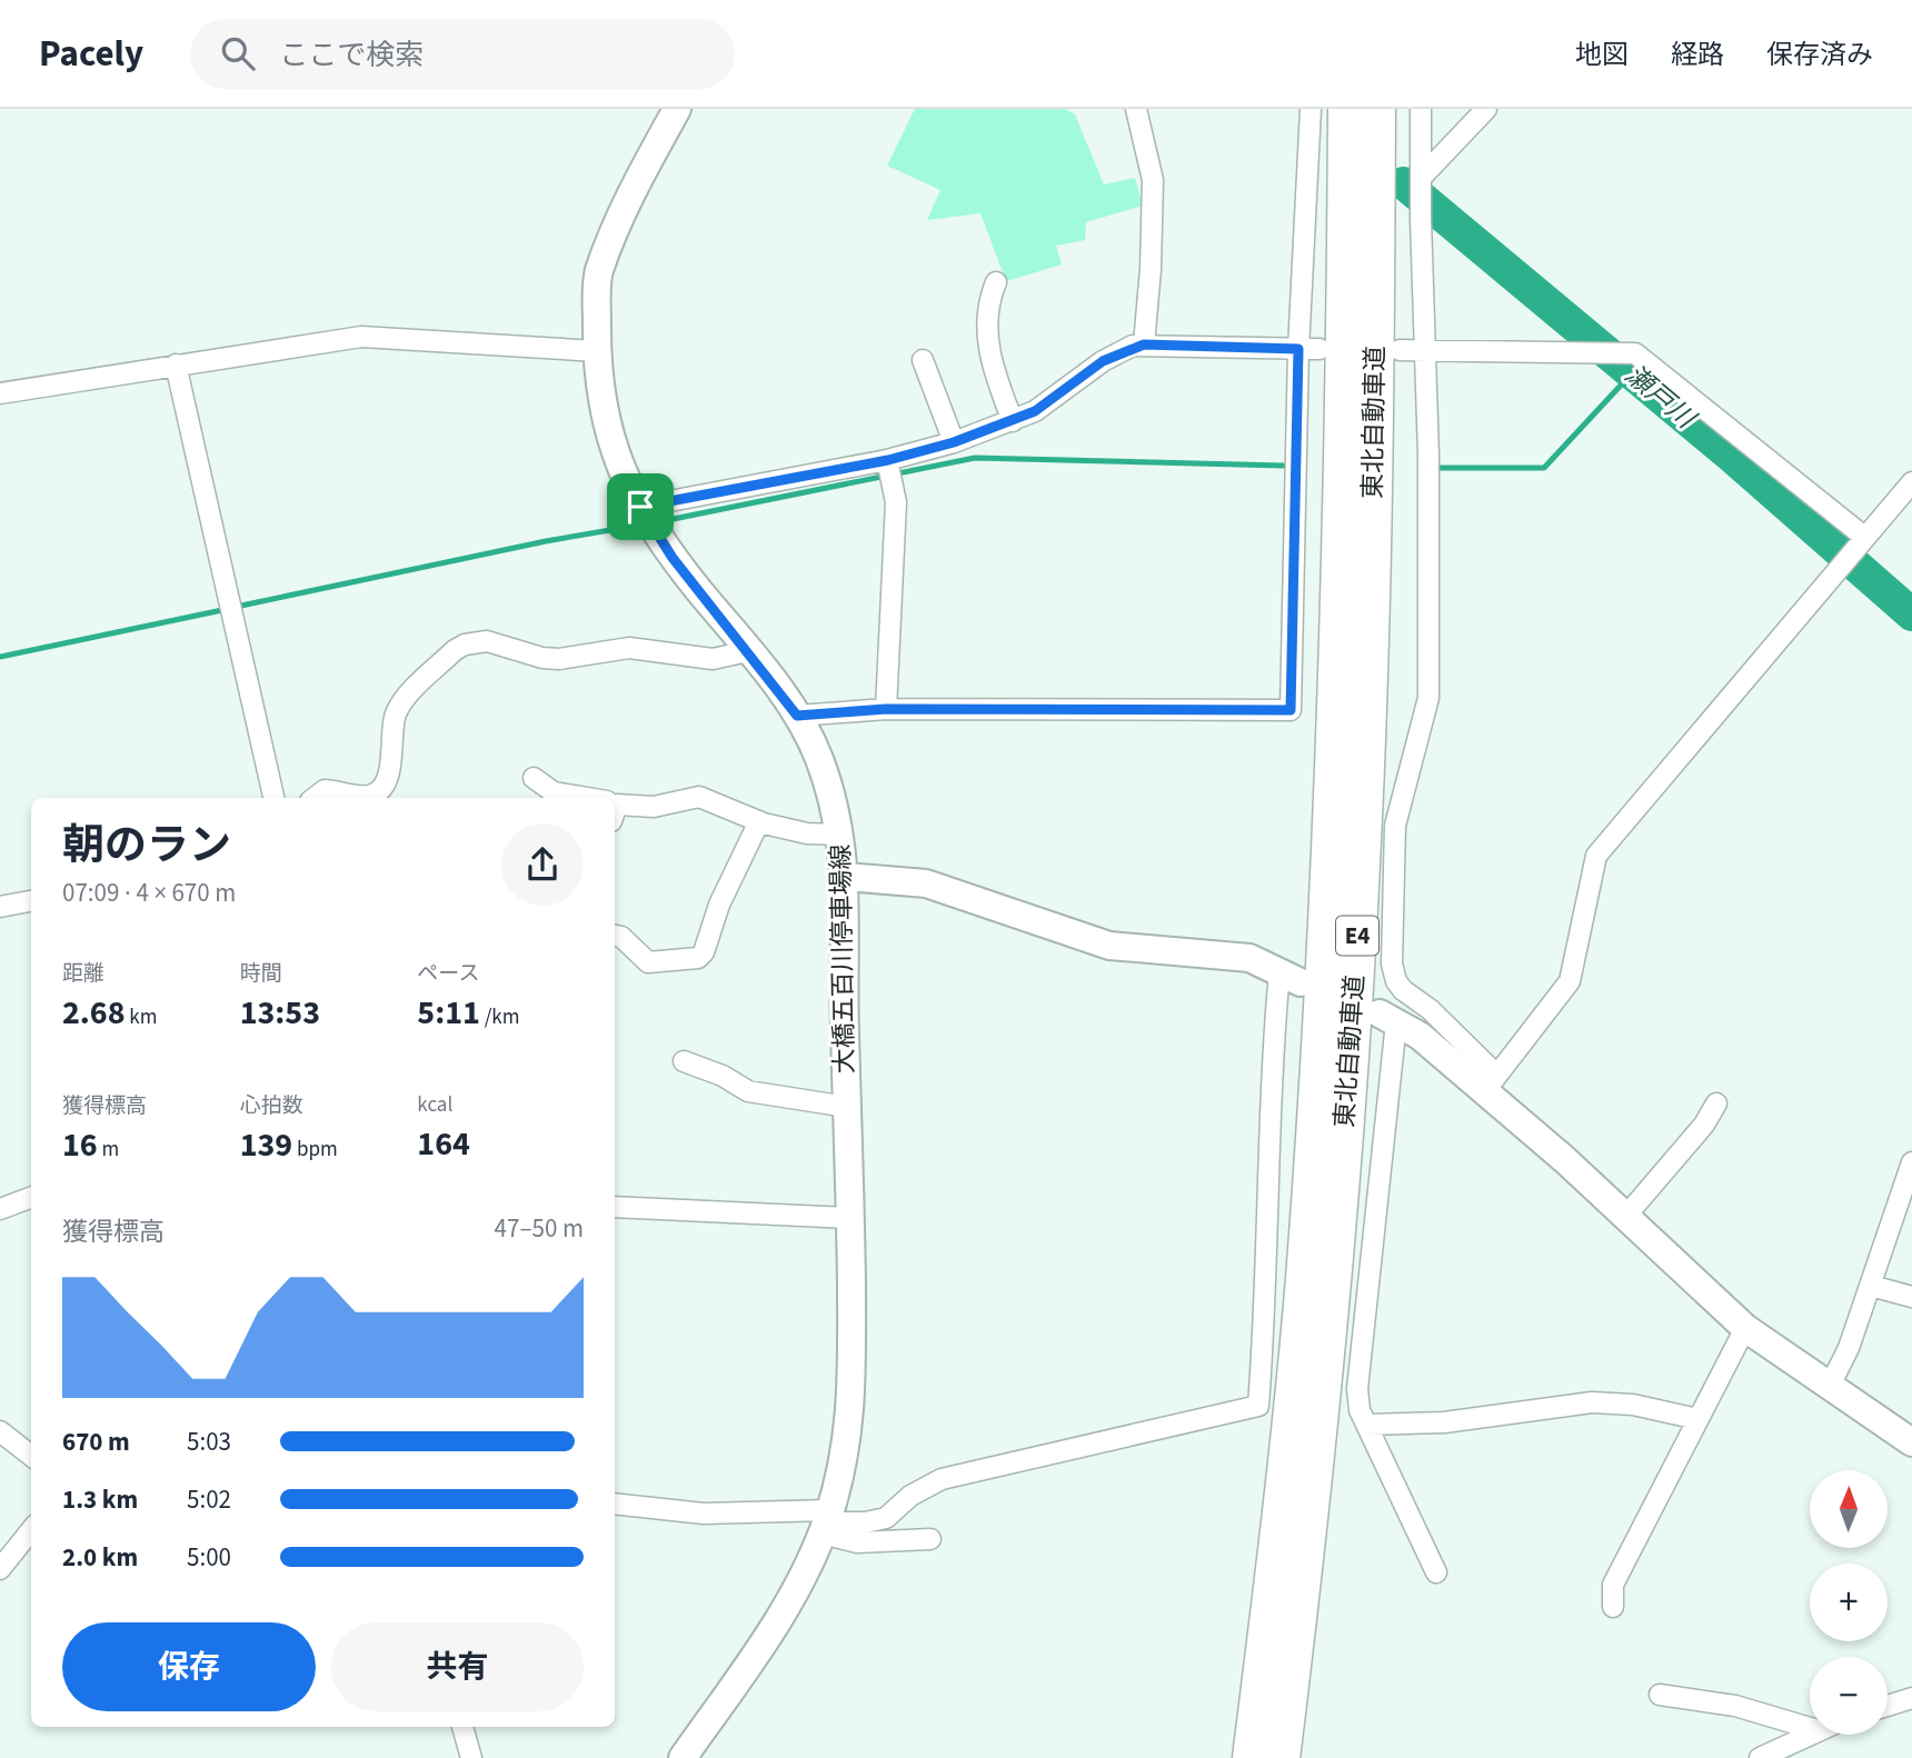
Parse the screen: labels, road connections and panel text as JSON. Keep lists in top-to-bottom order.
{
  "streets": {
    "highway": ["東北自動車道", "E4"],
    "main road": ["大橋五百川停車場線"]
  },
  "water": ["瀬戸川"],
  "north": "top",
  "page": {
    "header": "Pacely",
    "search": "ここで検索",
    "nav": ["地図", "経路", "保存済み"],
    "heading": ["朝のラン", "07:09 · 4 × 670 m"],
    "stats": [
      ["距離", "2.68 km"],
      ["時間", "13:53"],
      ["ペース", "5:11 /km"],
      ["獲得標高", "16 m"],
      ["心拍数", "139 bpm"],
      ["kcal", "164"]
    ],
    "chart": ["獲得標高", "47–50 m"],
    "list": [
      {
        "name": "670 m",
        "note": "5:03"
      },
      {
        "name": "1.3 km",
        "note": "5:02"
      },
      {
        "name": "2.0 km",
        "note": "5:00"
      }
    ],
    "map_buttons": ["+", "−"],
    "buttons": ["保存", "共有"]
  }
}
